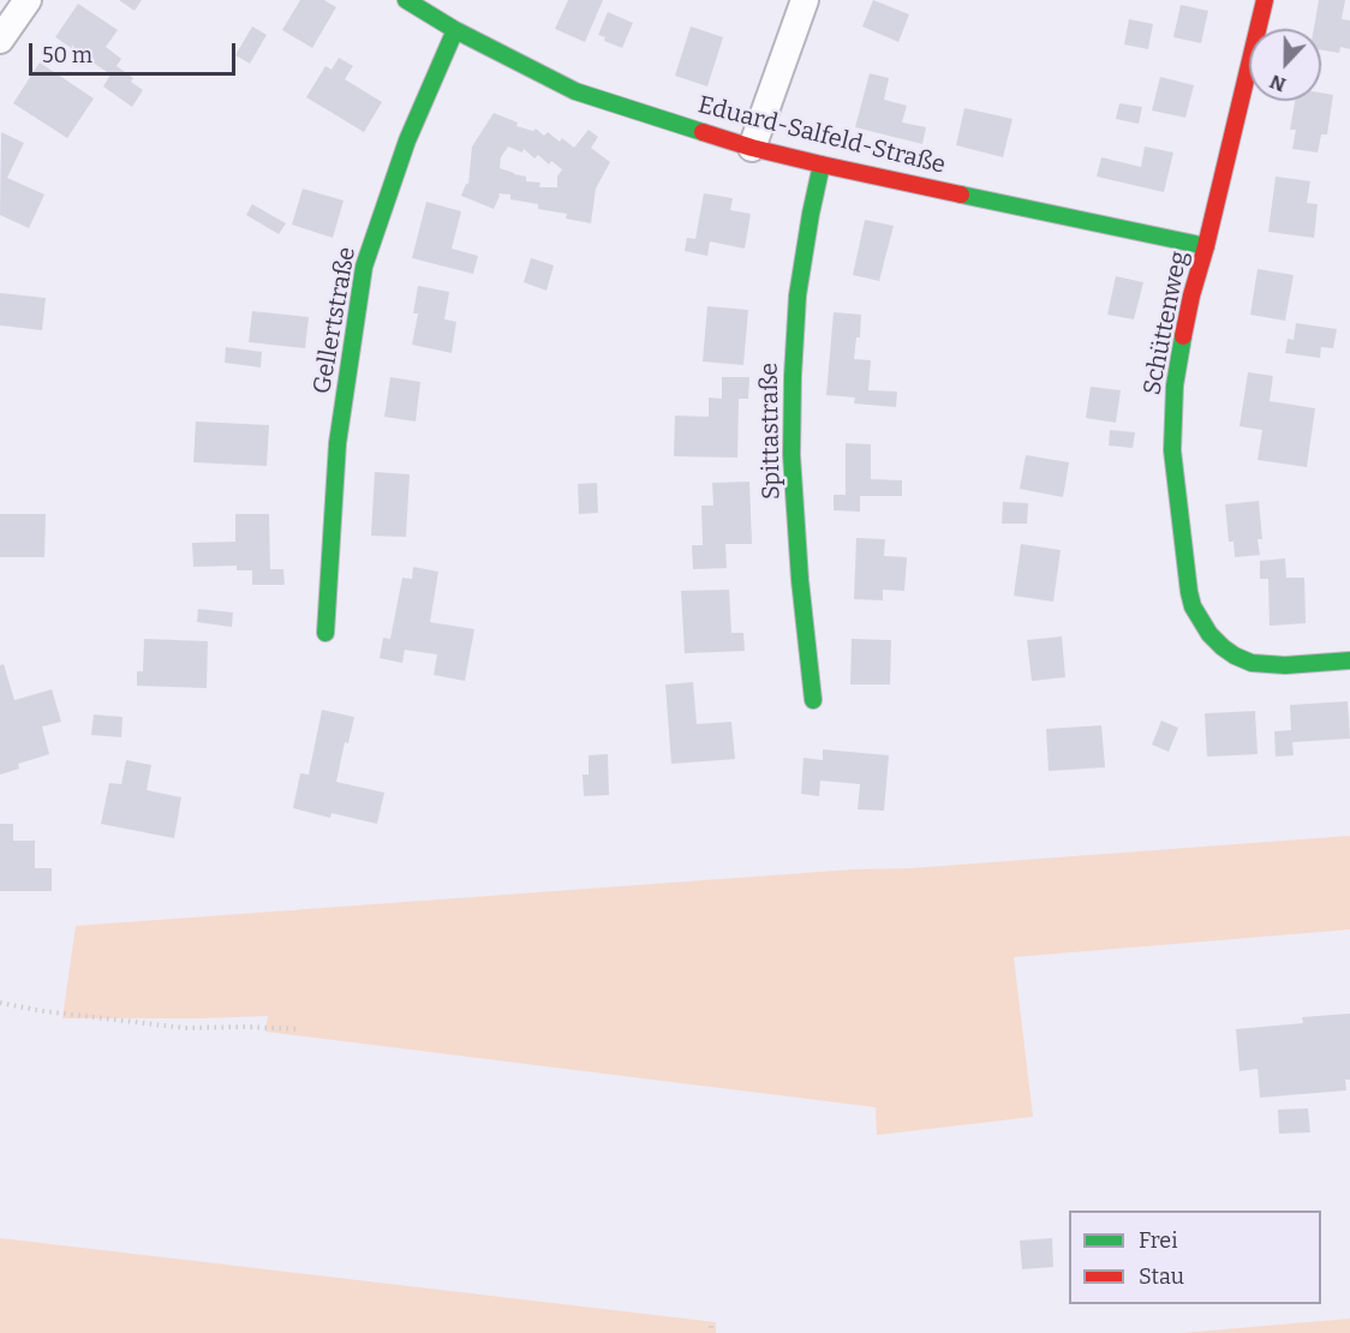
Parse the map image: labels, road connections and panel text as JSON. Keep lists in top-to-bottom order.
{
  "streets": {
    "street": [
      "Eduard-Salfeld-Straße",
      "Gellertstraße",
      "Schüttenweg",
      "Spittastraße"
    ]
  },
  "crossings": [
    ["Eduard-Salfeld-Straße", "Gellertstraße"],
    ["Eduard-Salfeld-Straße", "Schüttenweg"],
    ["Eduard-Salfeld-Straße", "Spittastraße"]
  ],
  "legend": ["Frei", "Stau"],
  "scale_bar": "50 m",
  "north": "bottom"
}
